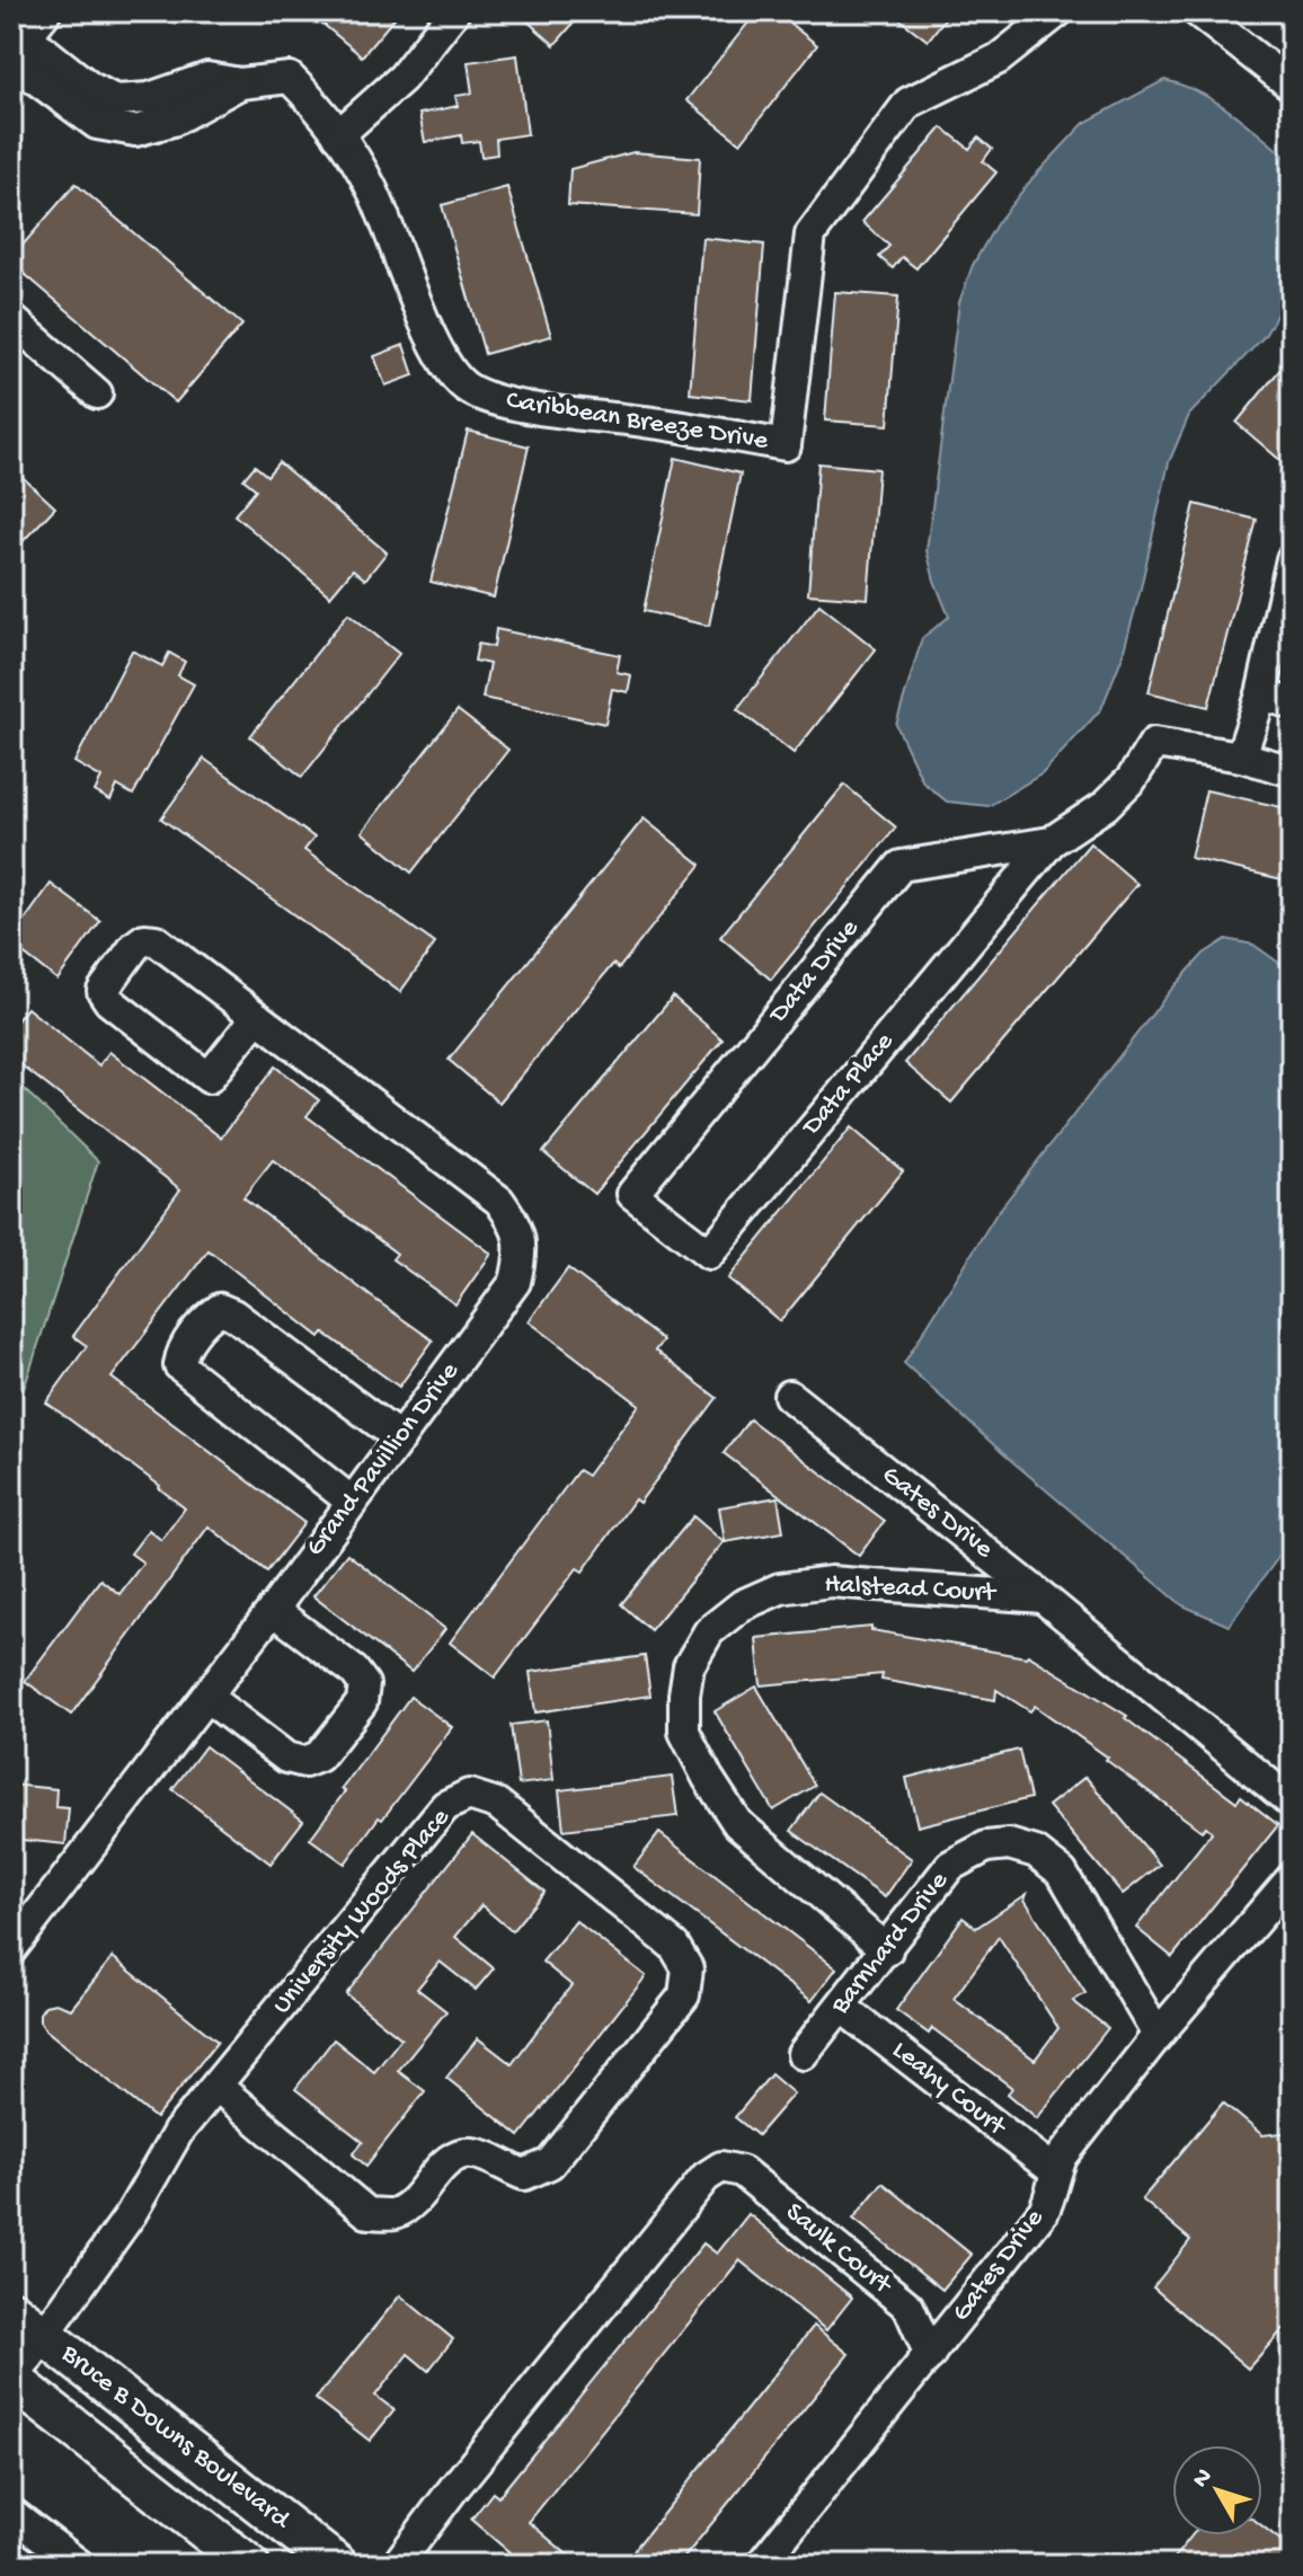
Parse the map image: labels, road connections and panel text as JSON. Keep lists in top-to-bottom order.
{
  "streets": {
    "main road": ["Bruce B Downs Boulevard"],
    "street": [
      "Caribbean Breeze Drive",
      "Data Drive",
      "Data Place",
      "Grand Pavillion Drive",
      "Gates Drive",
      "Halstead Court",
      "University Woods Place",
      "Barnhard Drive",
      "Leahy Court",
      "Saulk Court"
    ]
  },
  "crossings": [
    ["Data Drive", "Data Place"],
    ["Gates Drive", "Halstead Court"],
    ["Gates Drive", "Barnhard Drive"],
    ["Gates Drive", "Leahy Court"],
    ["Gates Drive", "Saulk Court"],
    ["Halstead Court", "Barnhard Drive"],
    ["University Woods Place", "Bruce B Downs Boulevard"],
    ["Barnhard Drive", "Leahy Court"]
  ],
  "north": "top left"
}
